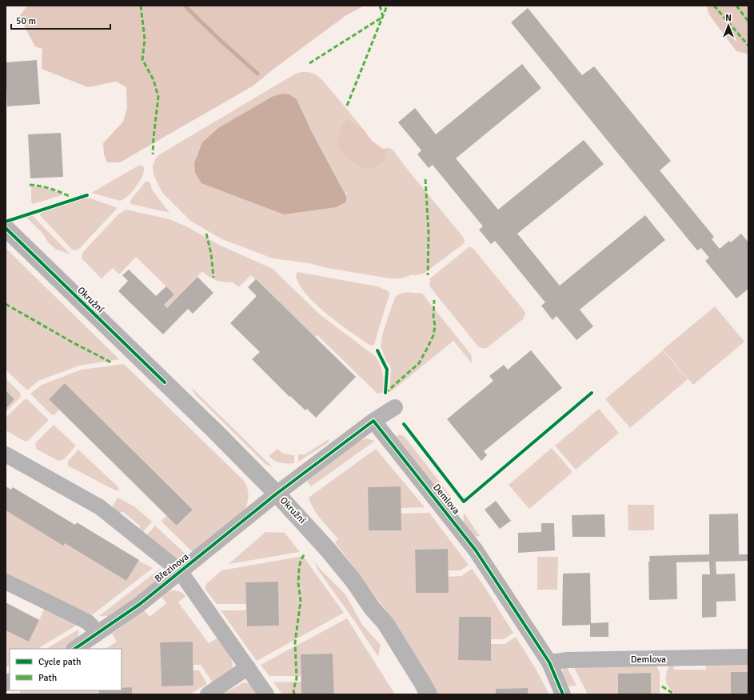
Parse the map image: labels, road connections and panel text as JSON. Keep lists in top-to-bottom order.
{
  "streets": {
    "street": ["Okružní", "Demlova", "Březinova"]
  },
  "crossings": [
    ["Okružní", "Březinova"]
  ],
  "legend": ["Cycle path", "Path"],
  "scale_bar": "50 m",
  "north": "top"
}
